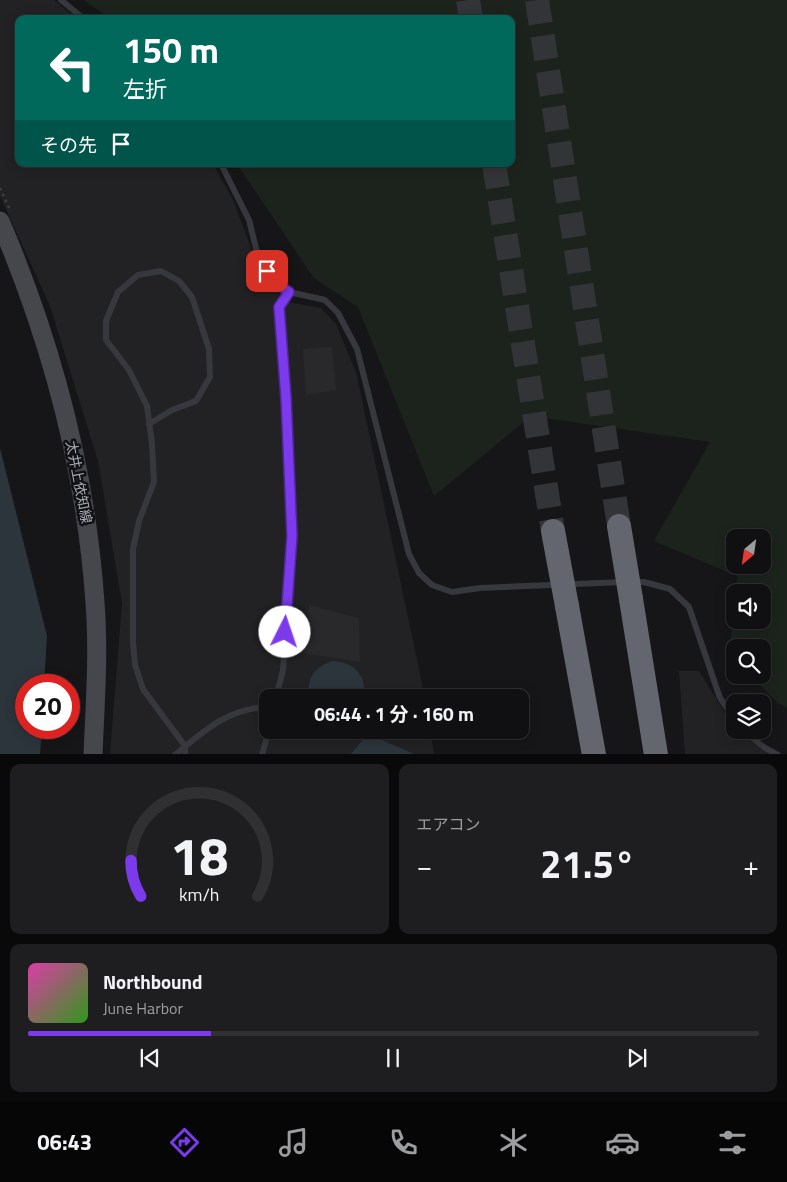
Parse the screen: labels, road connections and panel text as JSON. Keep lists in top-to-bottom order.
{
  "streets": {
    "main road": ["太井上依知線"]
  },
  "north": "bottom left",
  "page": {
    "turn": ["150 m", "左折"],
    "then": "その先",
    "limit": "20",
    "trip": "06:44 · 1 分 · 160 m",
    "tile": "エアコン",
    "heat": ["−", "21.5°", "+"],
    "song": ["Northbound", "June Harbor"],
    "tabs": "06:43",
    "gauge": ["18", "km/h"]
  }
}
